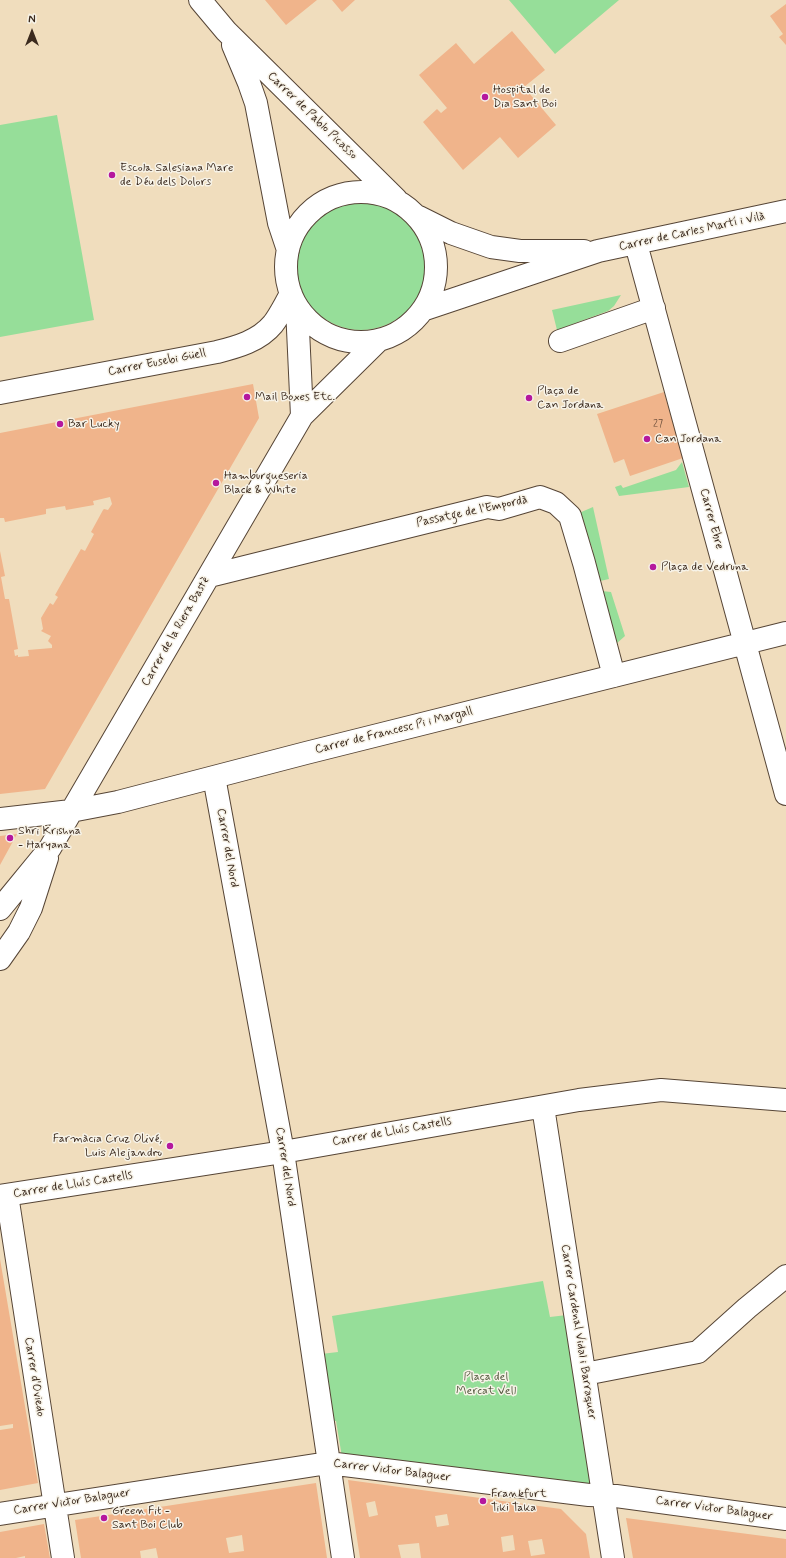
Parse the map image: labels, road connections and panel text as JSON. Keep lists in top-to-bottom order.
{
  "streets": {
    "street": [
      "Carrer de Pablo Picasso",
      "Carrer de Carles Martí i Vilà",
      "Carrer Eusebi Güell",
      "Passatge de l'Empordà",
      "Carrer Ebre",
      "Carrer de la Riera Bastè",
      "Carrer de Francesc Pi i Margall",
      "Carrer del Nord",
      "Carrer de Lluís Castells",
      "Carrer Cardenal Vidal i Barraquer",
      "Carrer d'Oviedo",
      "Carrer Victor Balaguer"
    ]
  },
  "crossings": [
    ["Carrer de Carles Martí i Vilà", "Carrer Ebre"],
    ["Passatge de l'Empordà", "Carrer de la Riera Bastè"],
    ["Passatge de l'Empordà", "Carrer de Francesc Pi i Margall"],
    ["Carrer Ebre", "Carrer de Francesc Pi i Margall"],
    ["Carrer de la Riera Bastè", "Carrer de Francesc Pi i Margall"],
    ["Carrer de Francesc Pi i Margall", "Carrer del Nord"],
    ["Carrer del Nord", "Carrer de Lluís Castells"],
    ["Carrer del Nord", "Carrer Victor Balaguer"],
    ["Carrer de Lluís Castells", "Carrer Cardenal Vidal i Barraquer"],
    ["Carrer de Lluís Castells", "Carrer d'Oviedo"],
    ["Carrer Cardenal Vidal i Barraquer", "Carrer Victor Balaguer"],
    ["Carrer d'Oviedo", "Carrer Victor Balaguer"]
  ],
  "parks": ["Plaça del Mercat Vell"],
  "places": [
    "Hospital de Dia Sant Boi",
    "Escola Salesiana Mare de Déu dels Dolors",
    "Mail Boxes Etc.",
    "Plaça de Can Jordana",
    "Bar Lucky",
    "Can Jordana",
    "Hamburgueseria Black & White",
    "Plaça de Vedruna",
    "Shri Krishna - Haryana",
    "Farmàcia Cruz Olivé, Luis Alejandro",
    "Frankfurt Tiki Taka",
    "Green Fit - Sant Boi Club"
  ],
  "house_numbers": ["27"],
  "north": "top"
}
